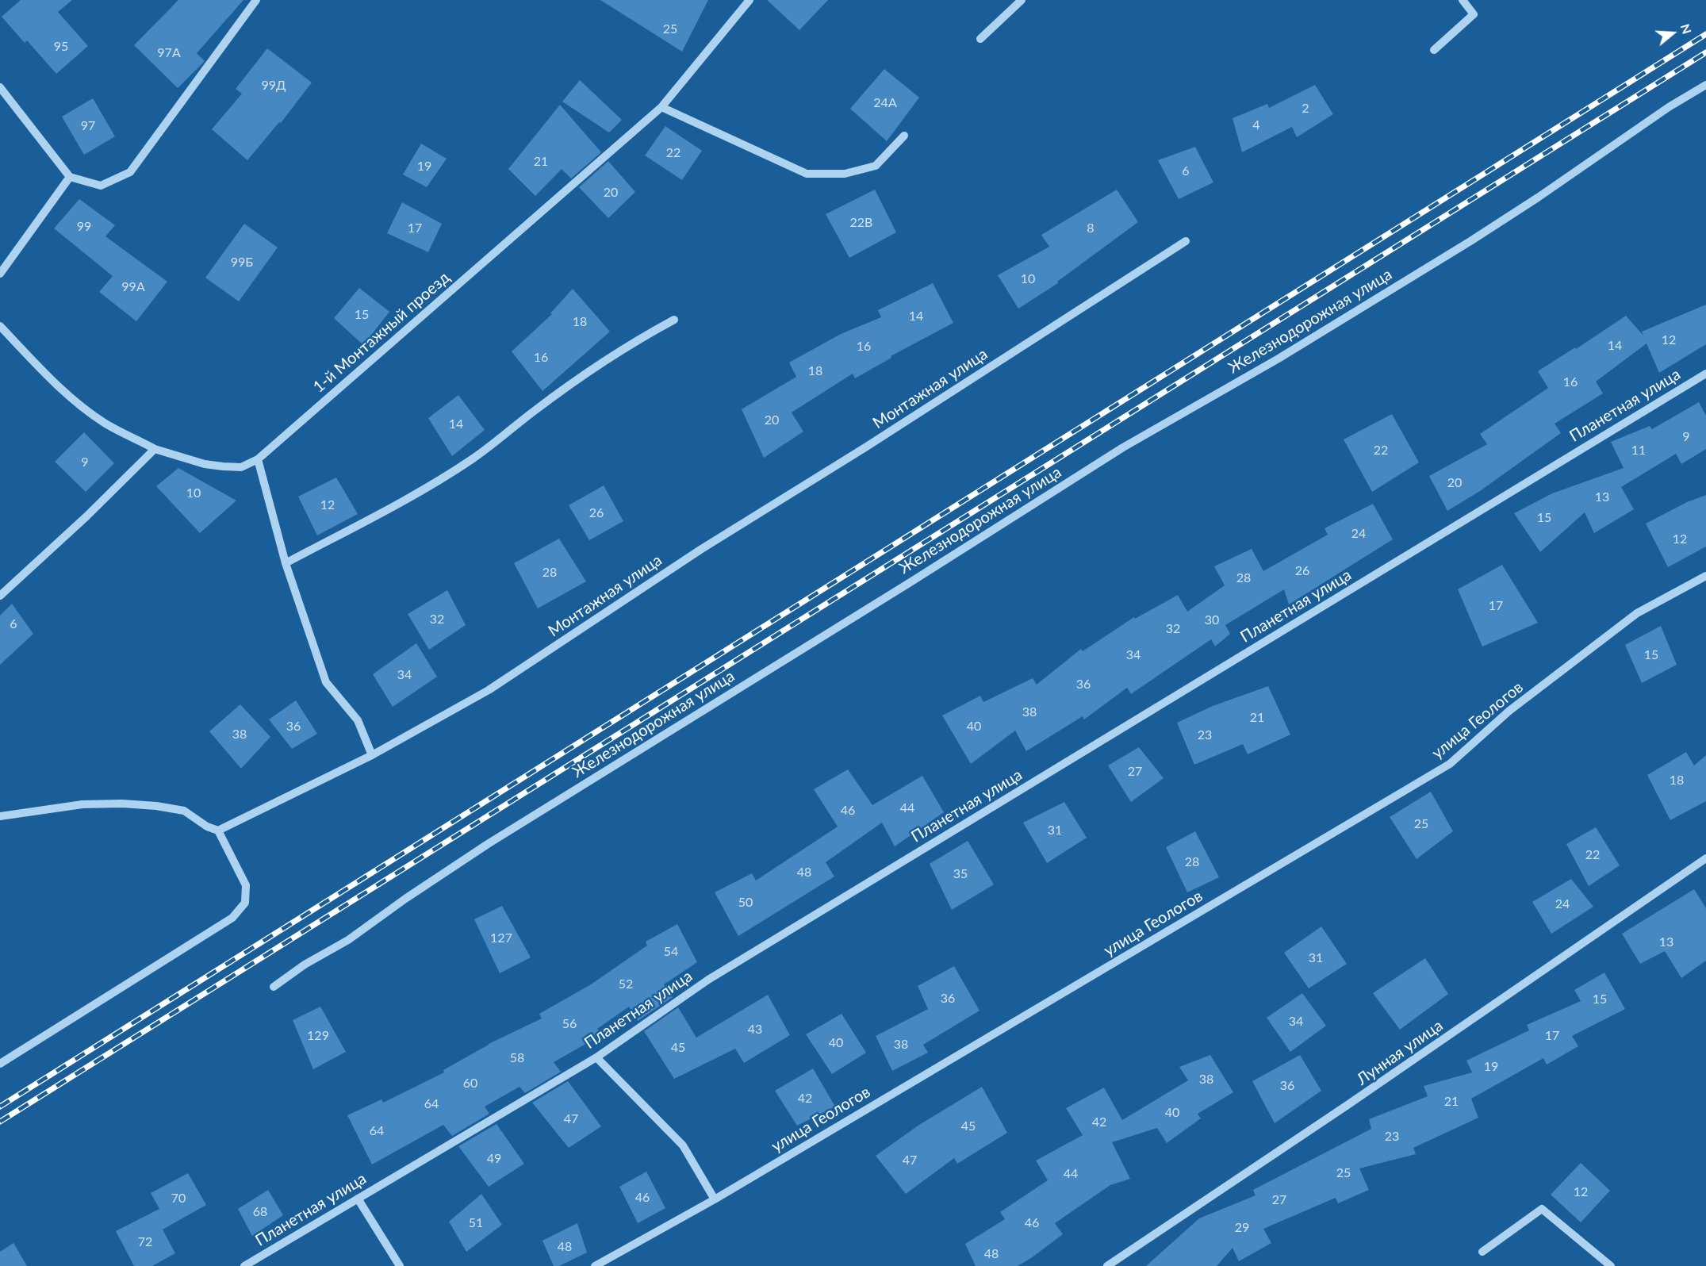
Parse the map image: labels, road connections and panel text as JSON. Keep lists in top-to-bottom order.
{
  "streets": {
    "street": [
      "Железнодорожная улица",
      "1-й Монтажный проезд",
      "Монтажная улица",
      "Планетная улица",
      "улица Геологов",
      "Лунная улица"
    ]
  },
  "house_numbers": [
    "25",
    "95",
    "97А",
    "99Д",
    "24А",
    "2",
    "4",
    "97",
    "22",
    "21",
    "19",
    "6",
    "20",
    "22В",
    "99",
    "17",
    "8",
    "99Б",
    "10",
    "99А",
    "15",
    "14",
    "18",
    "12",
    "14",
    "16",
    "16",
    "18",
    "16",
    "20",
    "14",
    "9",
    "22",
    "11",
    "9",
    "20",
    "10",
    "13",
    "12",
    "26",
    "15",
    "24",
    "12",
    "26",
    "28",
    "28",
    "17",
    "32",
    "30",
    "6",
    "32",
    "34",
    "15",
    "34",
    "36",
    "38",
    "21",
    "36",
    "40",
    "38",
    "23",
    "27",
    "18",
    "44",
    "46",
    "25",
    "31",
    "22",
    "28",
    "48",
    "35",
    "50",
    "24",
    "127",
    "13",
    "54",
    "31",
    "52",
    "36",
    "15",
    "34",
    "56",
    "43",
    "129",
    "17",
    "40",
    "38",
    "45",
    "58",
    "19",
    "38",
    "60",
    "36",
    "42",
    "21",
    "64",
    "40",
    "47",
    "42",
    "45",
    "64",
    "23",
    "49",
    "47",
    "25",
    "44",
    "12",
    "46",
    "70",
    "27",
    "68",
    "51",
    "46",
    "29",
    "72",
    "48",
    "48"
  ],
  "north": "right"
}
